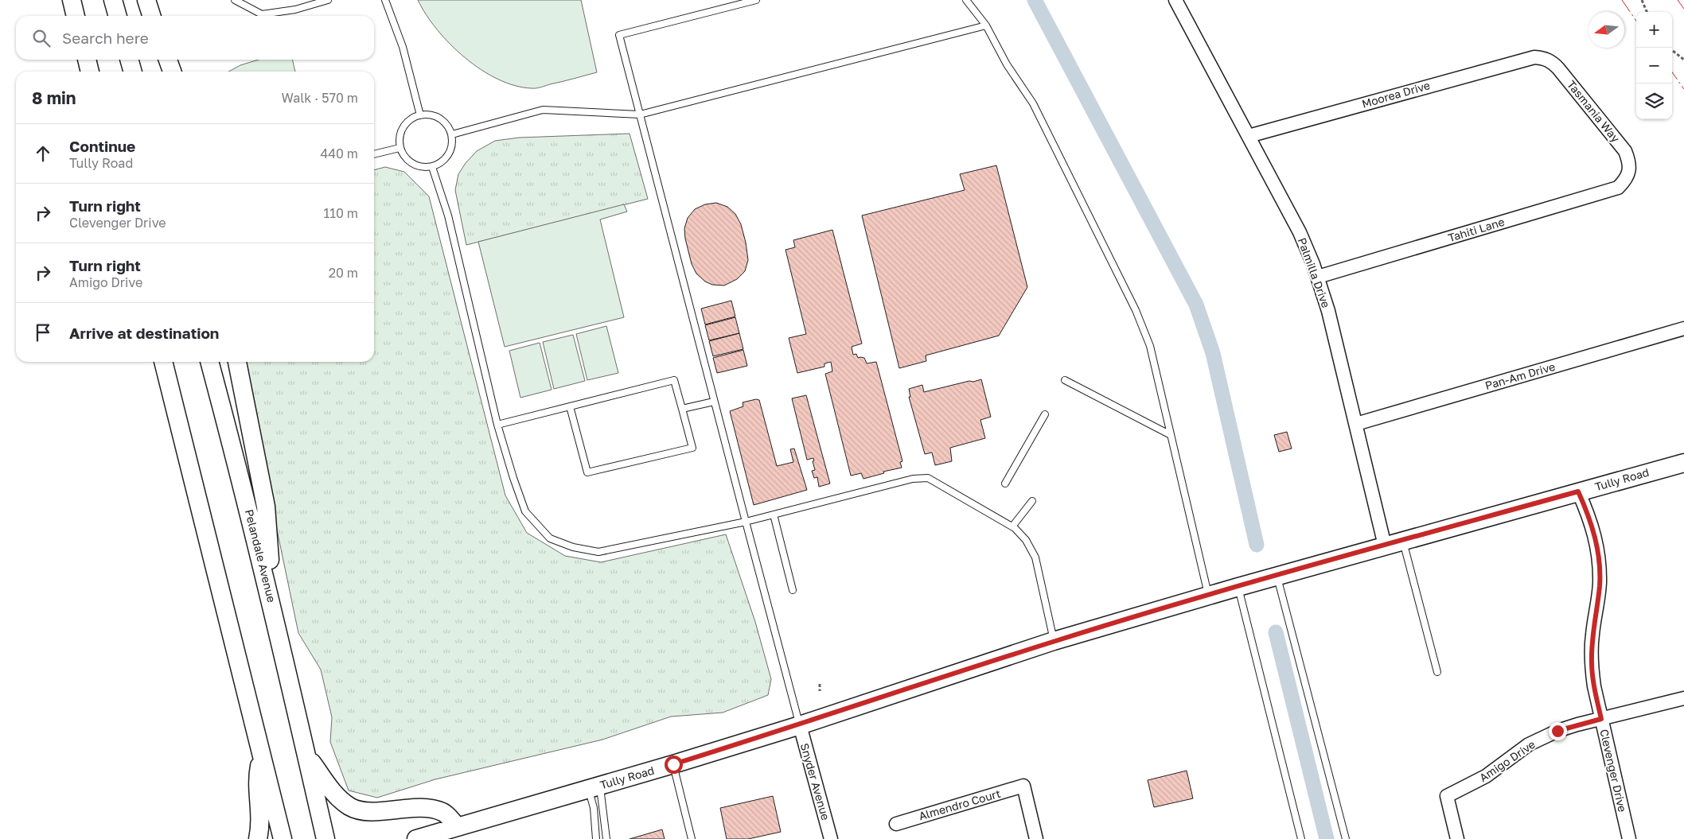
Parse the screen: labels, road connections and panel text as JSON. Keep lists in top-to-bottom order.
{
  "streets": {
    "main road": ["Tully Road", "Pelandale Avenue"],
    "street": [
      "Moorea Drive",
      "Tasmania Way",
      "Tahiti Lane",
      "Palmilla Drive",
      "Pan-Am Drive",
      "Amigo Drive",
      "Clevenger Drive",
      "Snyder Avenue",
      "Almendro Court"
    ]
  },
  "crossings": [
    ["Moorea Drive", "Tasmania Way"],
    ["Moorea Drive", "Palmilla Drive"],
    ["Tasmania Way", "Tahiti Lane"],
    ["Tahiti Lane", "Palmilla Drive"],
    ["Palmilla Drive", "Pan-Am Drive"],
    ["Palmilla Drive", "Tully Road"],
    ["Tully Road", "Pelandale Avenue"],
    ["Tully Road", "Clevenger Drive"],
    ["Tully Road", "Snyder Avenue"],
    ["Amigo Drive", "Clevenger Drive"]
  ],
  "north": "left",
  "page": {
    "map_buttons": ["+", "−"],
    "search": "Search here",
    "heading": ["8 min", "Walk · 570 m"],
    "list": [
      ["Continue", "Tully Road", "440 m"],
      ["Turn right", "Clevenger Drive", "110 m"],
      ["Turn right", "Amigo Drive", "20 m"],
      "Arrive at destination"
    ]
  }
}
